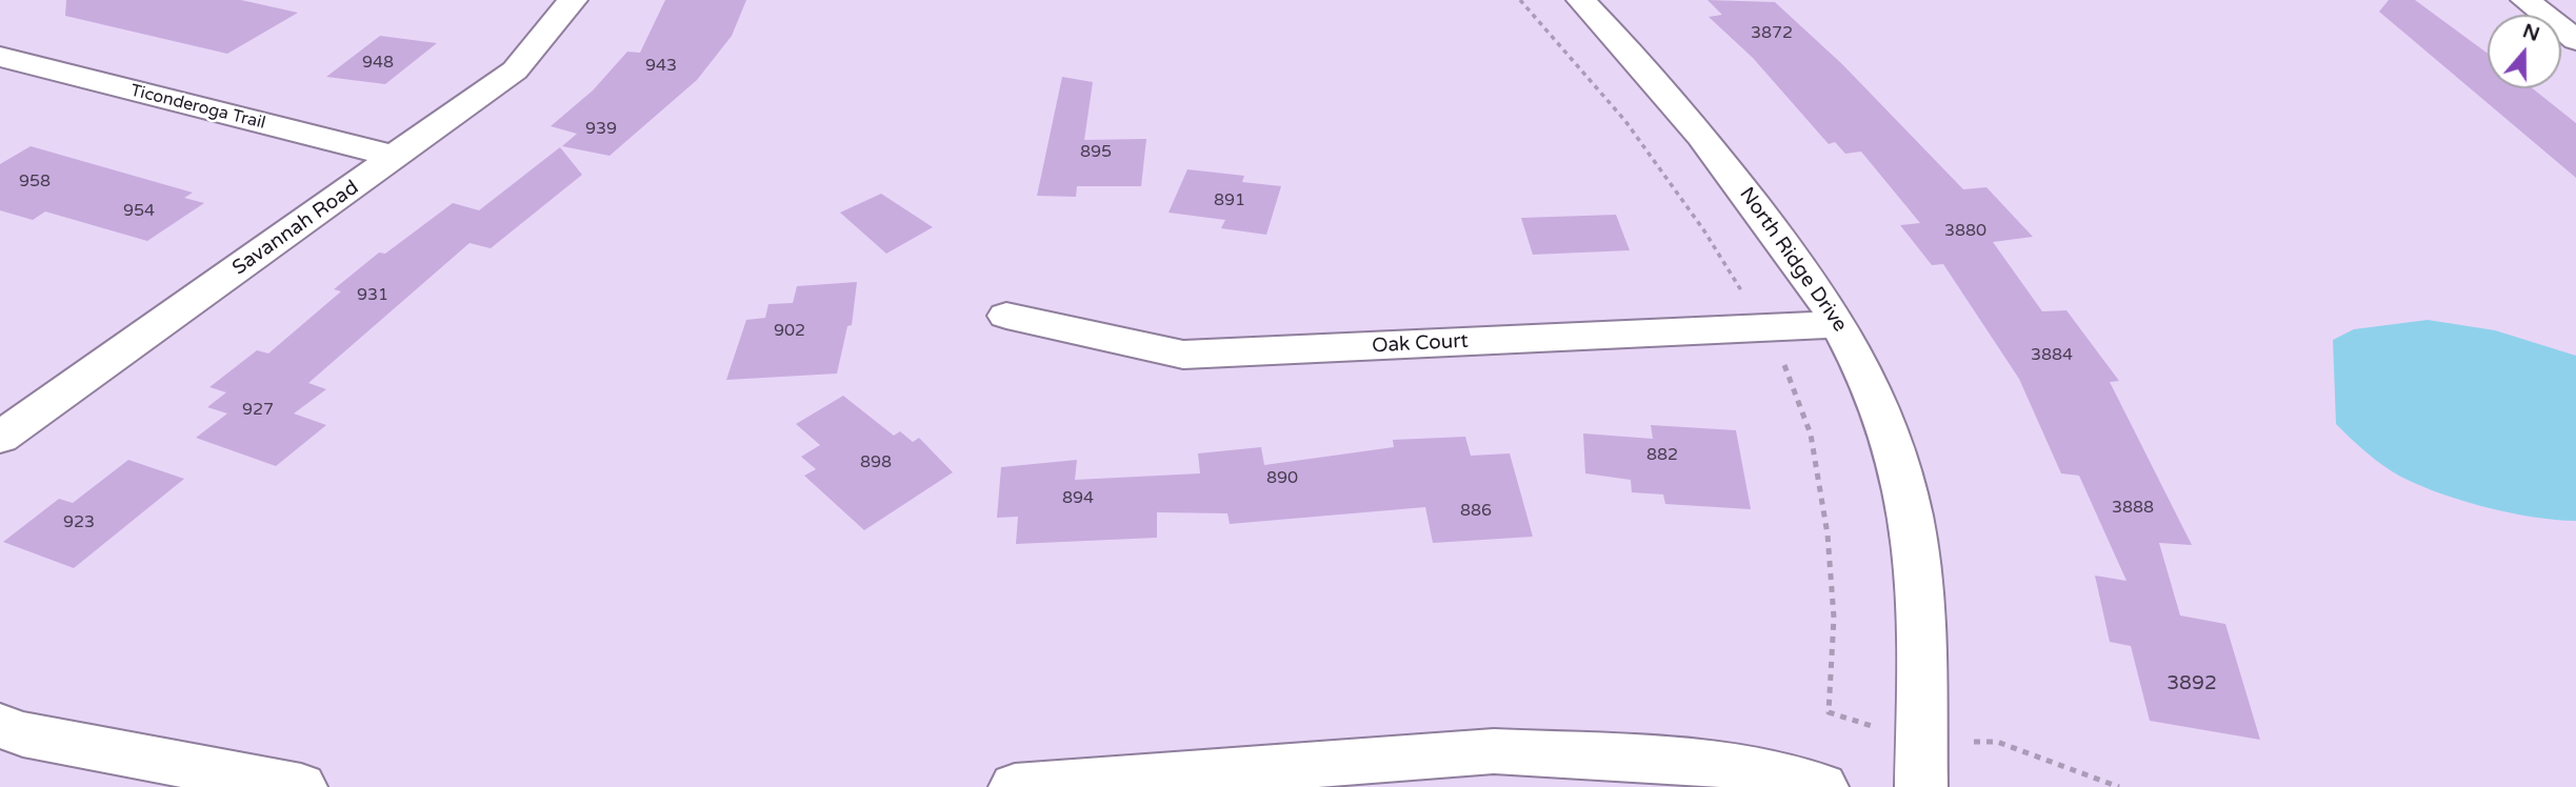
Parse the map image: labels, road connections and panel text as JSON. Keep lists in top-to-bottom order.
{
  "streets": {
    "street": [
      "Ticonderoga Trail",
      "Savannah Road",
      "North Ridge Drive",
      "Oak Court"
    ]
  },
  "crossings": [
    ["Ticonderoga Trail", "Savannah Road"],
    ["North Ridge Drive", "Oak Court"]
  ],
  "house_numbers": [
    "3872",
    "948",
    "943",
    "939",
    "895",
    "958",
    "891",
    "954",
    "3880",
    "931",
    "902",
    "3884",
    "927",
    "882",
    "898",
    "890",
    "894",
    "3888",
    "886",
    "923",
    "3892"
  ],
  "north": "top"
}
